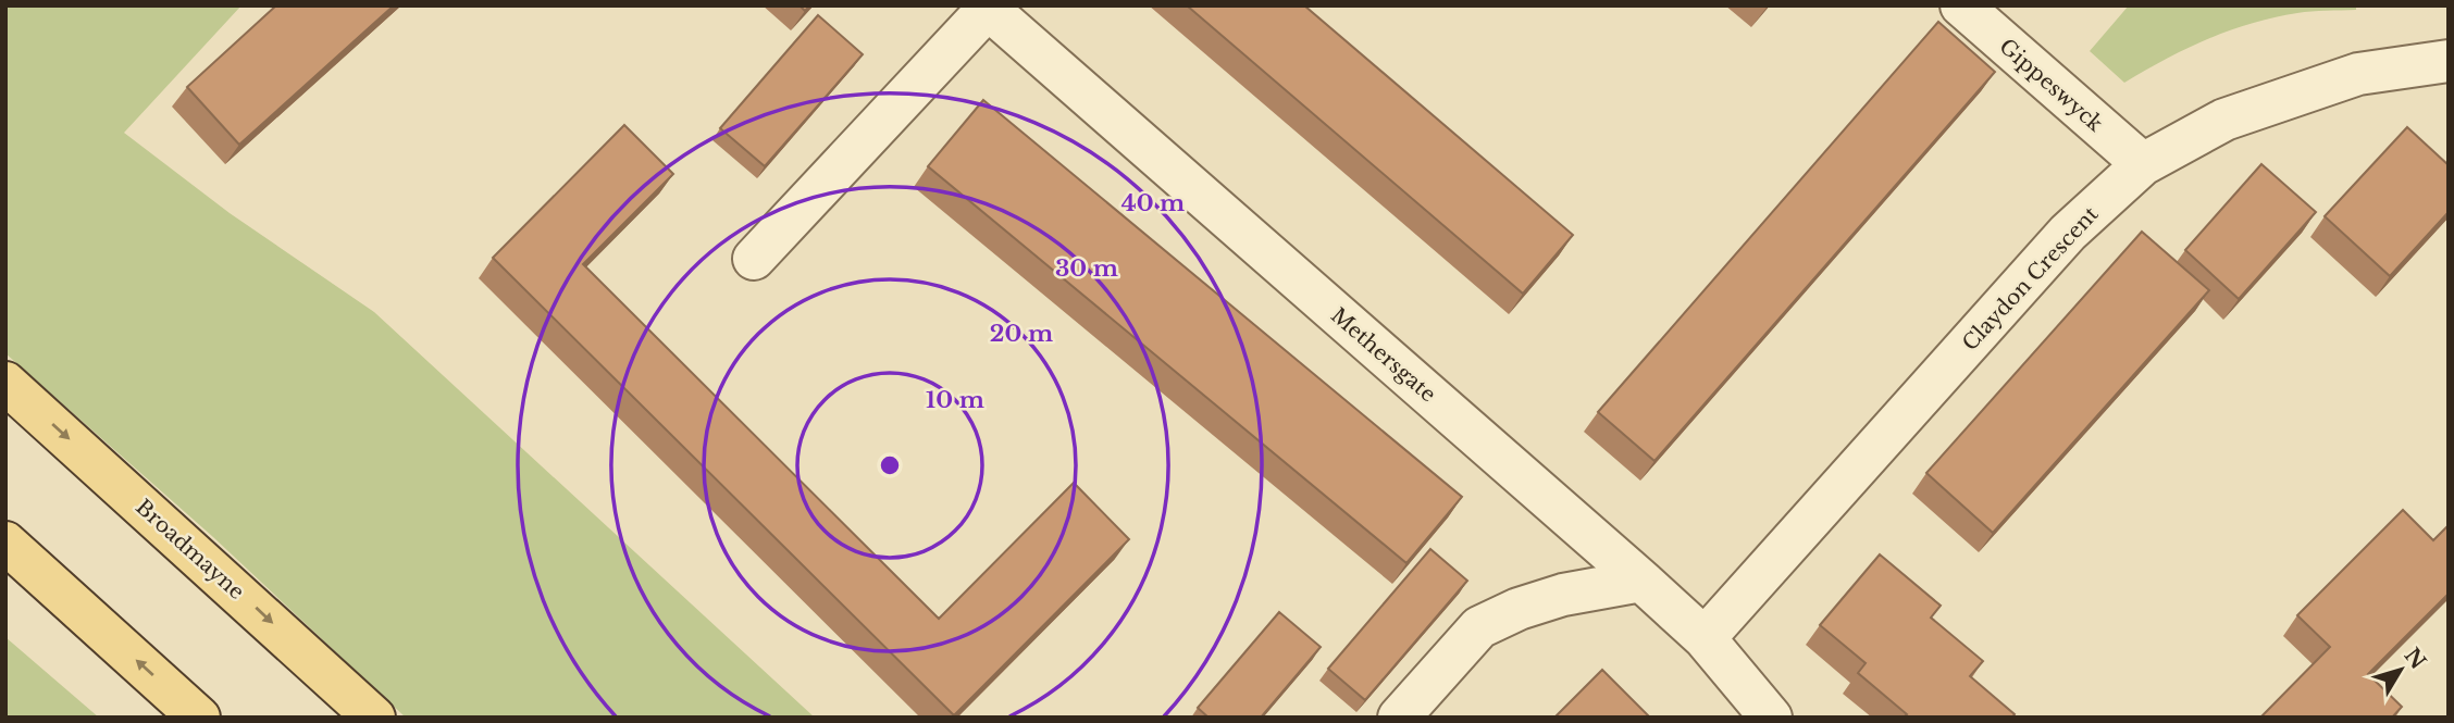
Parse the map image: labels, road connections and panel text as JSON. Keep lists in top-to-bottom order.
{
  "streets": {
    "main road": ["Broadmayne"],
    "street": ["Gippeswyck", "Claydon Crescent", "Methersgate"]
  },
  "crossings": [
    ["Gippeswyck", "Claydon Crescent"],
    ["Claydon Crescent", "Methersgate"]
  ],
  "north": "top right",
  "rings": [
    "40 m",
    "30 m",
    "20 m",
    "10 m"
  ]
}
